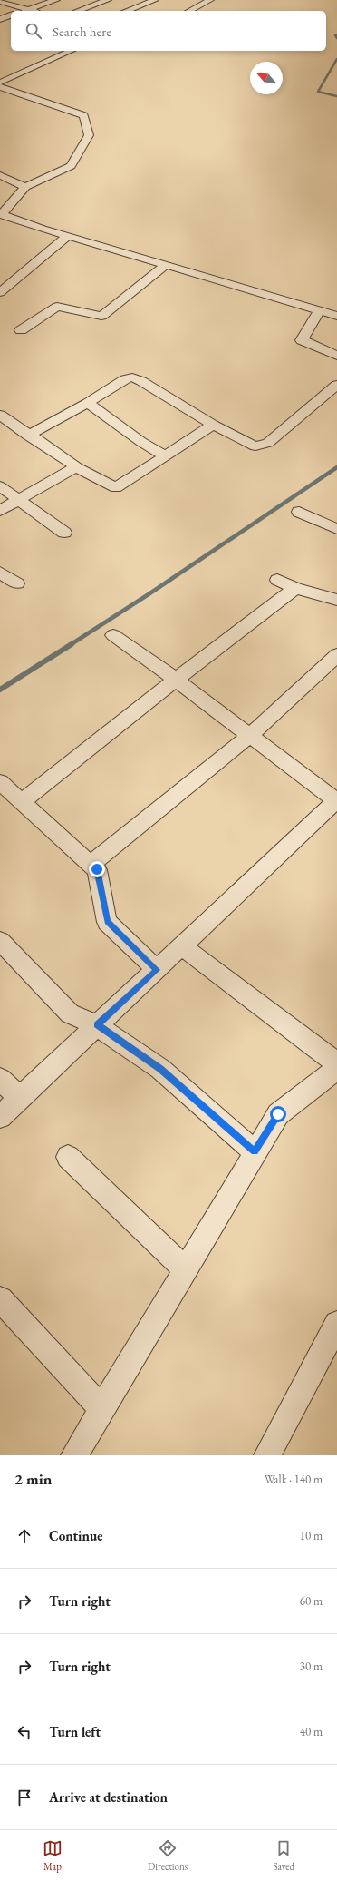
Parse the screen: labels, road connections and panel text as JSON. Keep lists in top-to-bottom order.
{
  "north": "top left",
  "page": {
    "search": "Search here",
    "heading": ["2 min", "Walk · 140 m"],
    "list": [
      ["Continue", "10 m"],
      ["Turn right", "60 m"],
      ["Turn right", "30 m"],
      ["Turn left", "40 m"],
      "Arrive at destination"
    ],
    "nav": ["Map", "Directions", "Saved"]
  }
}
